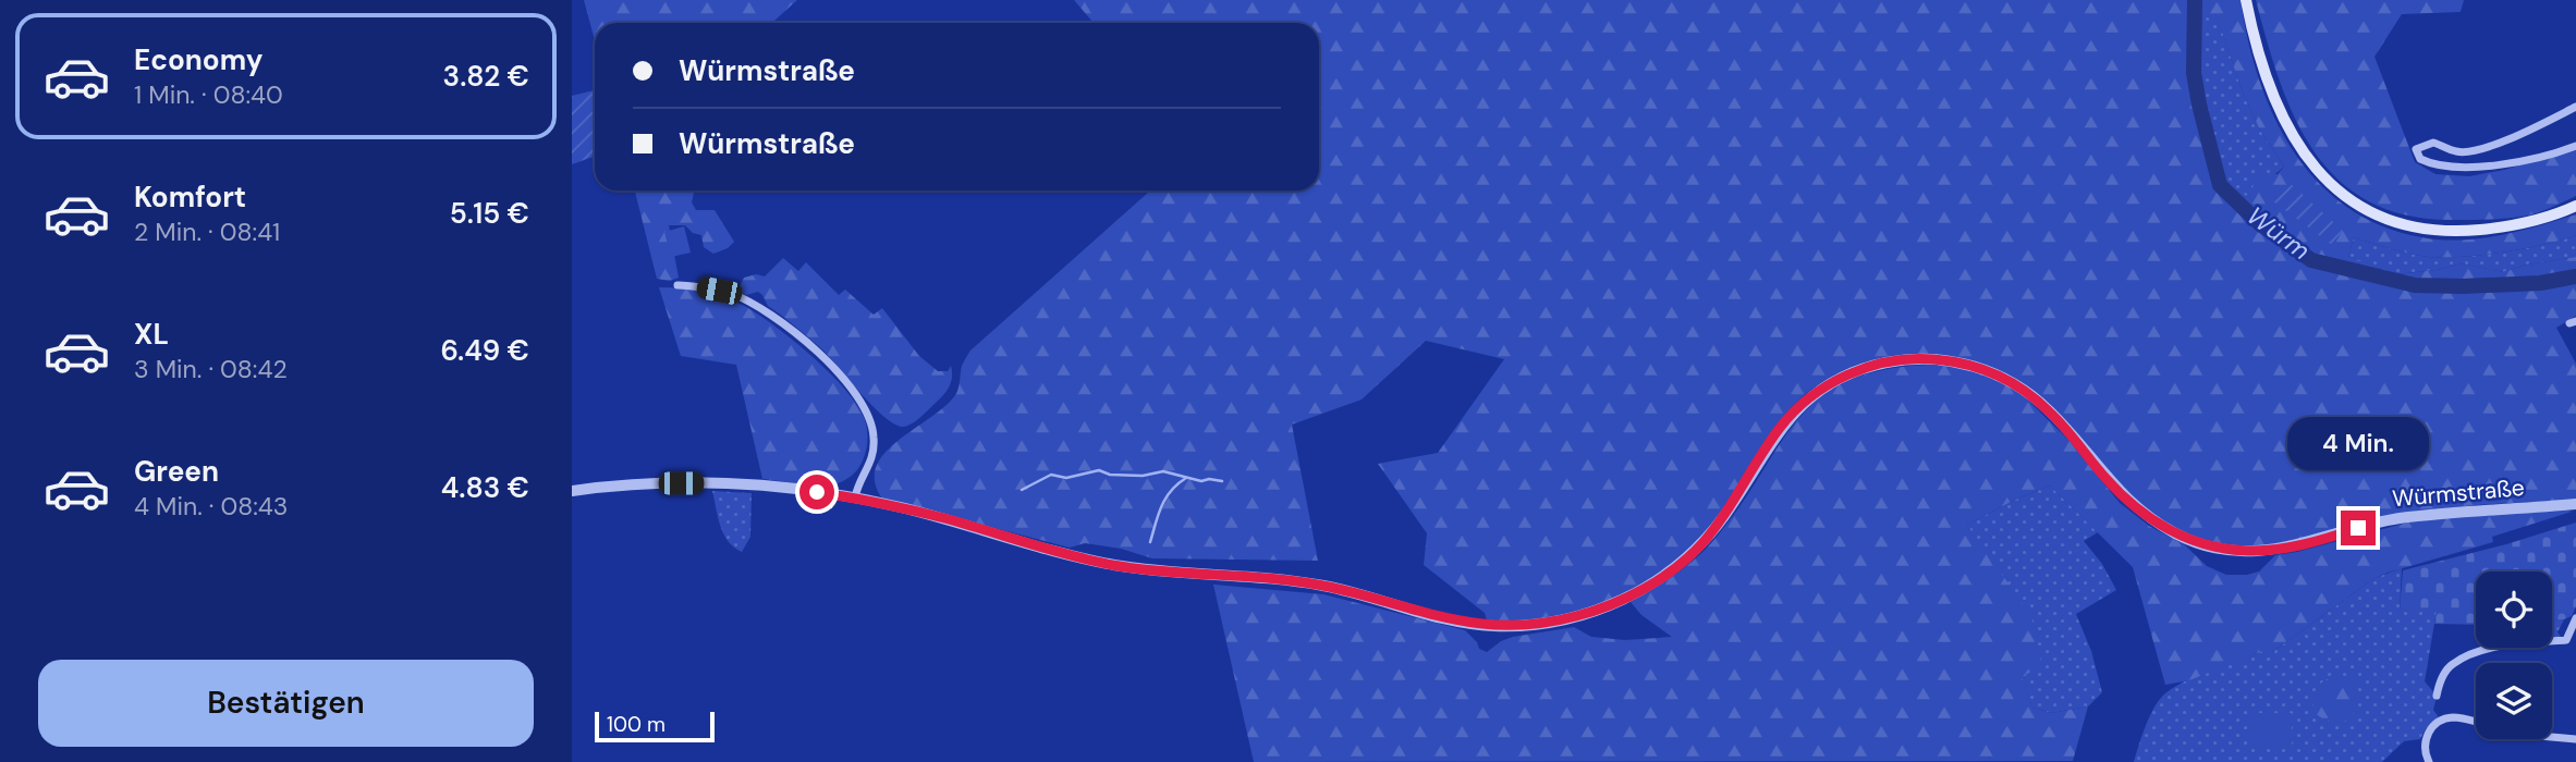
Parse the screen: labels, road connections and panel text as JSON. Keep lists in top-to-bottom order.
{
  "streets": {
    "street": ["Würmstraße"]
  },
  "water": ["Würm"],
  "scale_bar": "100 m",
  "page": {
    "list": [
      {
        "name": "Economy",
        "note": "1 Min. · 08:40",
        "value": "3.82 €"
      },
      {
        "name": "Komfort",
        "note": "2 Min. · 08:41",
        "value": "5.15 €"
      },
      {
        "name": "XL",
        "note": "3 Min. · 08:42",
        "value": "6.49 €"
      },
      {
        "name": "Green",
        "note": "4 Min. · 08:43",
        "value": "4.83 €"
      }
    ],
    "banner": ["Würmstraße", "Würmstraße"],
    "bubble": "4 Min.",
    "buttons": "Bestätigen",
    "scale": "100 m"
  }
}
